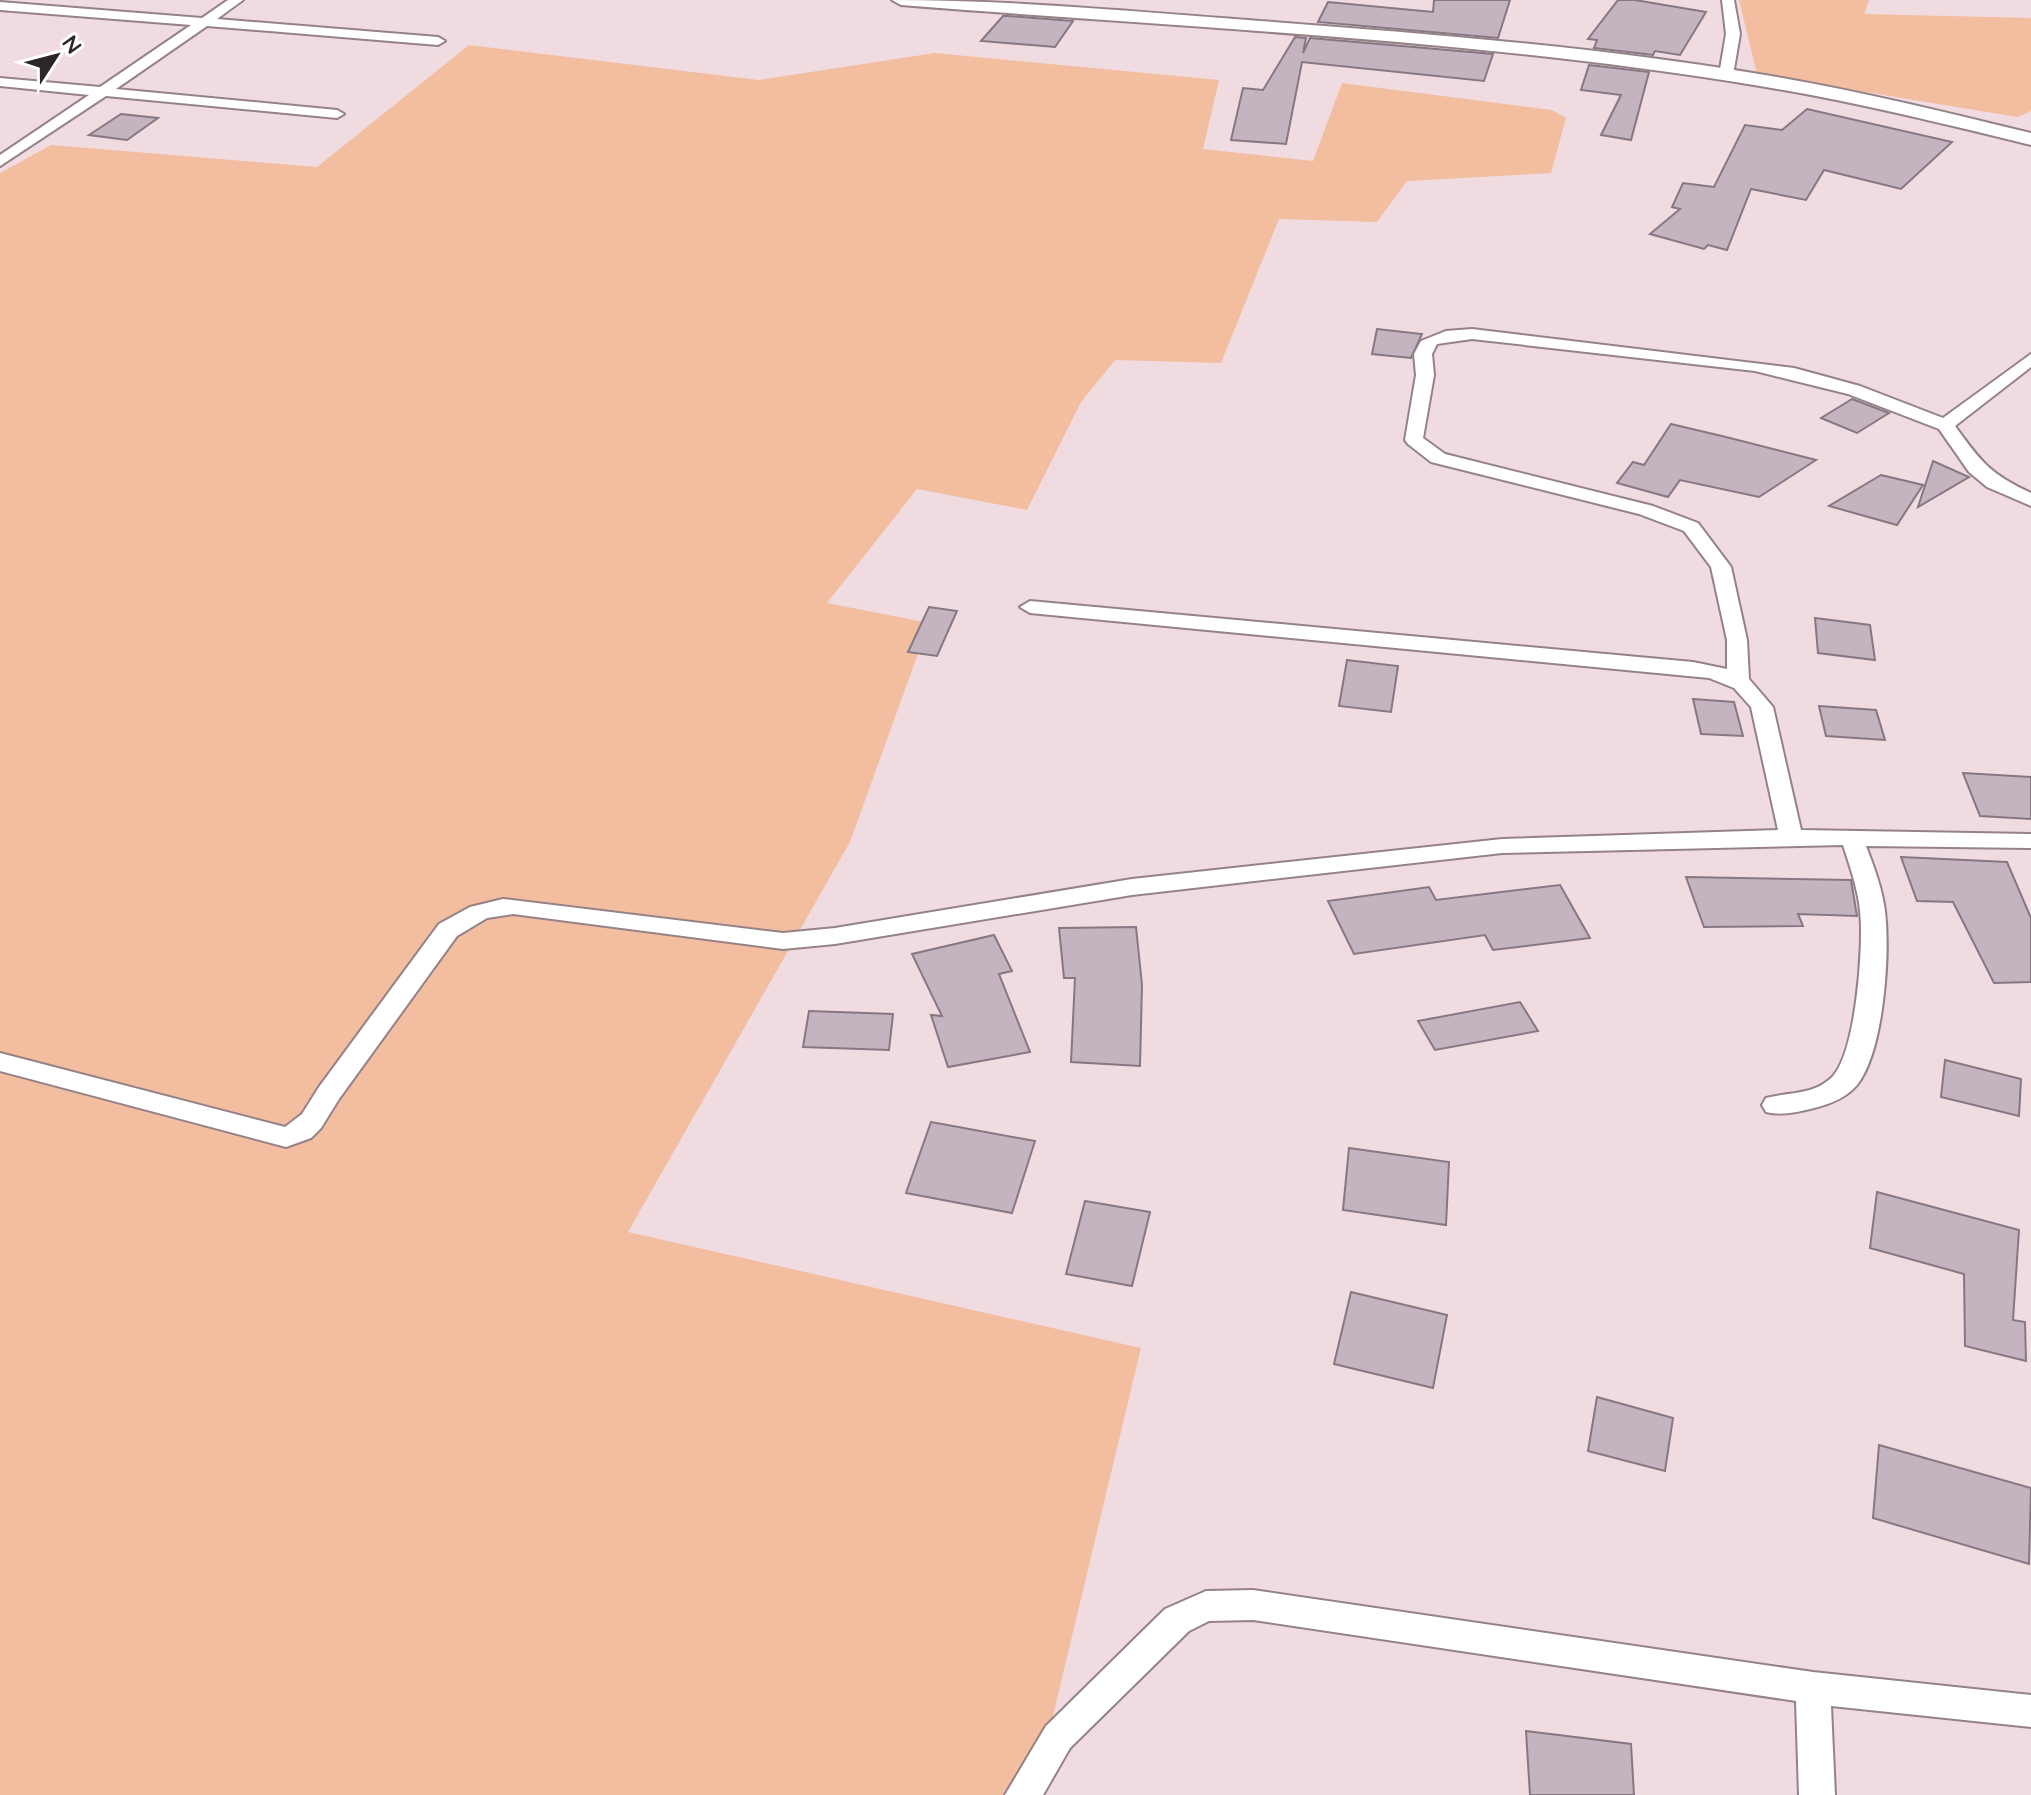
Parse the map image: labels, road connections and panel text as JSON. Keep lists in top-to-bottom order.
{
  "north": "top right"
}
